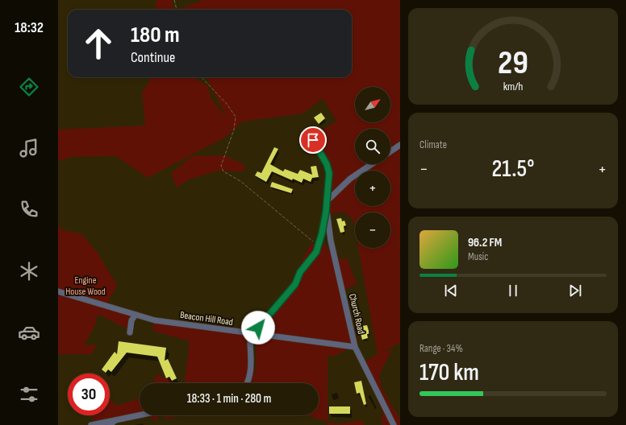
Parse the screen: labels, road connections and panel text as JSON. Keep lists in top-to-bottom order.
{
  "streets": {
    "street": ["Church Road", "Beacon Hill Road"]
  },
  "crossings": [
    ["Church Road", "Beacon Hill Road"]
  ],
  "parks": ["Engine House Wood"],
  "north": "top right",
  "page": {
    "tabs": "18:32",
    "turn": ["180 m", "Continue"],
    "map_buttons": ["+", "−"],
    "tile": [
      "Climate",
      ["Range · 34%", "170 km"]
    ],
    "heat": ["−", "21.5°", "+"],
    "song": ["96.2 FM", "Music"],
    "limit": "30",
    "trip": "18:33 · 1 min · 280 m",
    "gauge": ["29", "km/h"]
  }
}
